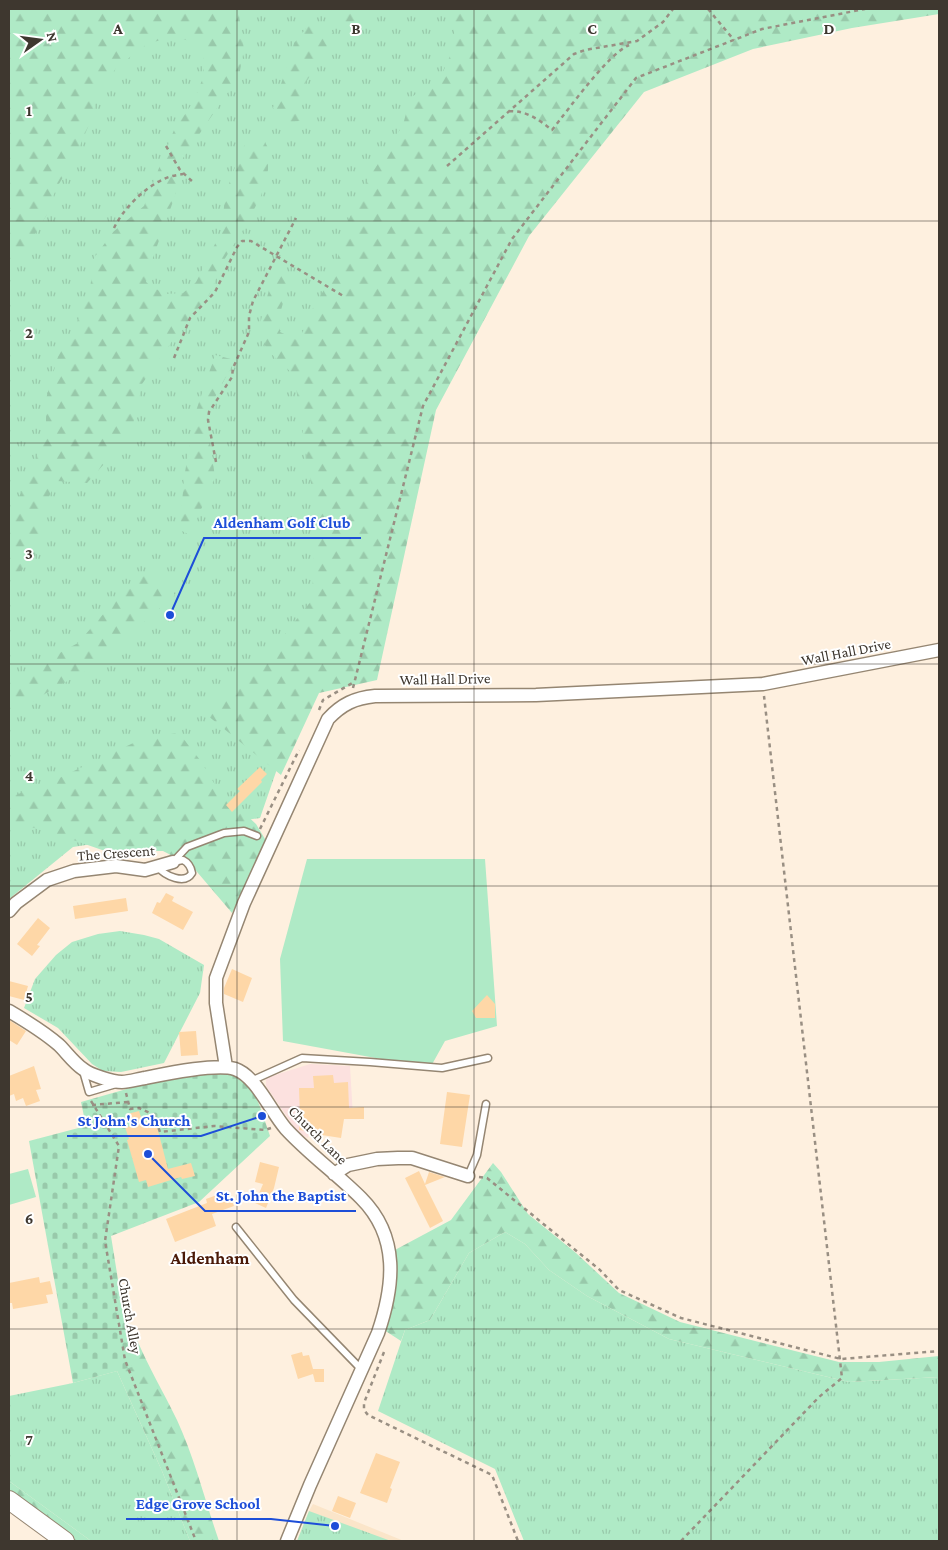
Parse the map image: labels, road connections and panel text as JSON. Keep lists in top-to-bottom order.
{
  "streets": {
    "street": ["Wall Hall Drive", "The Crescent", "Church Lane"],
    "path": ["Church Alley"]
  },
  "crossings": [
    ["Wall Hall Drive", "Church Lane"]
  ],
  "districts": ["Aldenham"],
  "places": [
    "Aldenham Golf Club",
    "St John's Church",
    "St. John the Baptist",
    "Edge Grove School"
  ],
  "north": "right",
  "grid": {
    "columns": [
      "A",
      "B",
      "C",
      "D"
    ],
    "rows": [
      "1",
      "2",
      "3",
      "4",
      "5",
      "6",
      "7"
    ]
  }
}
